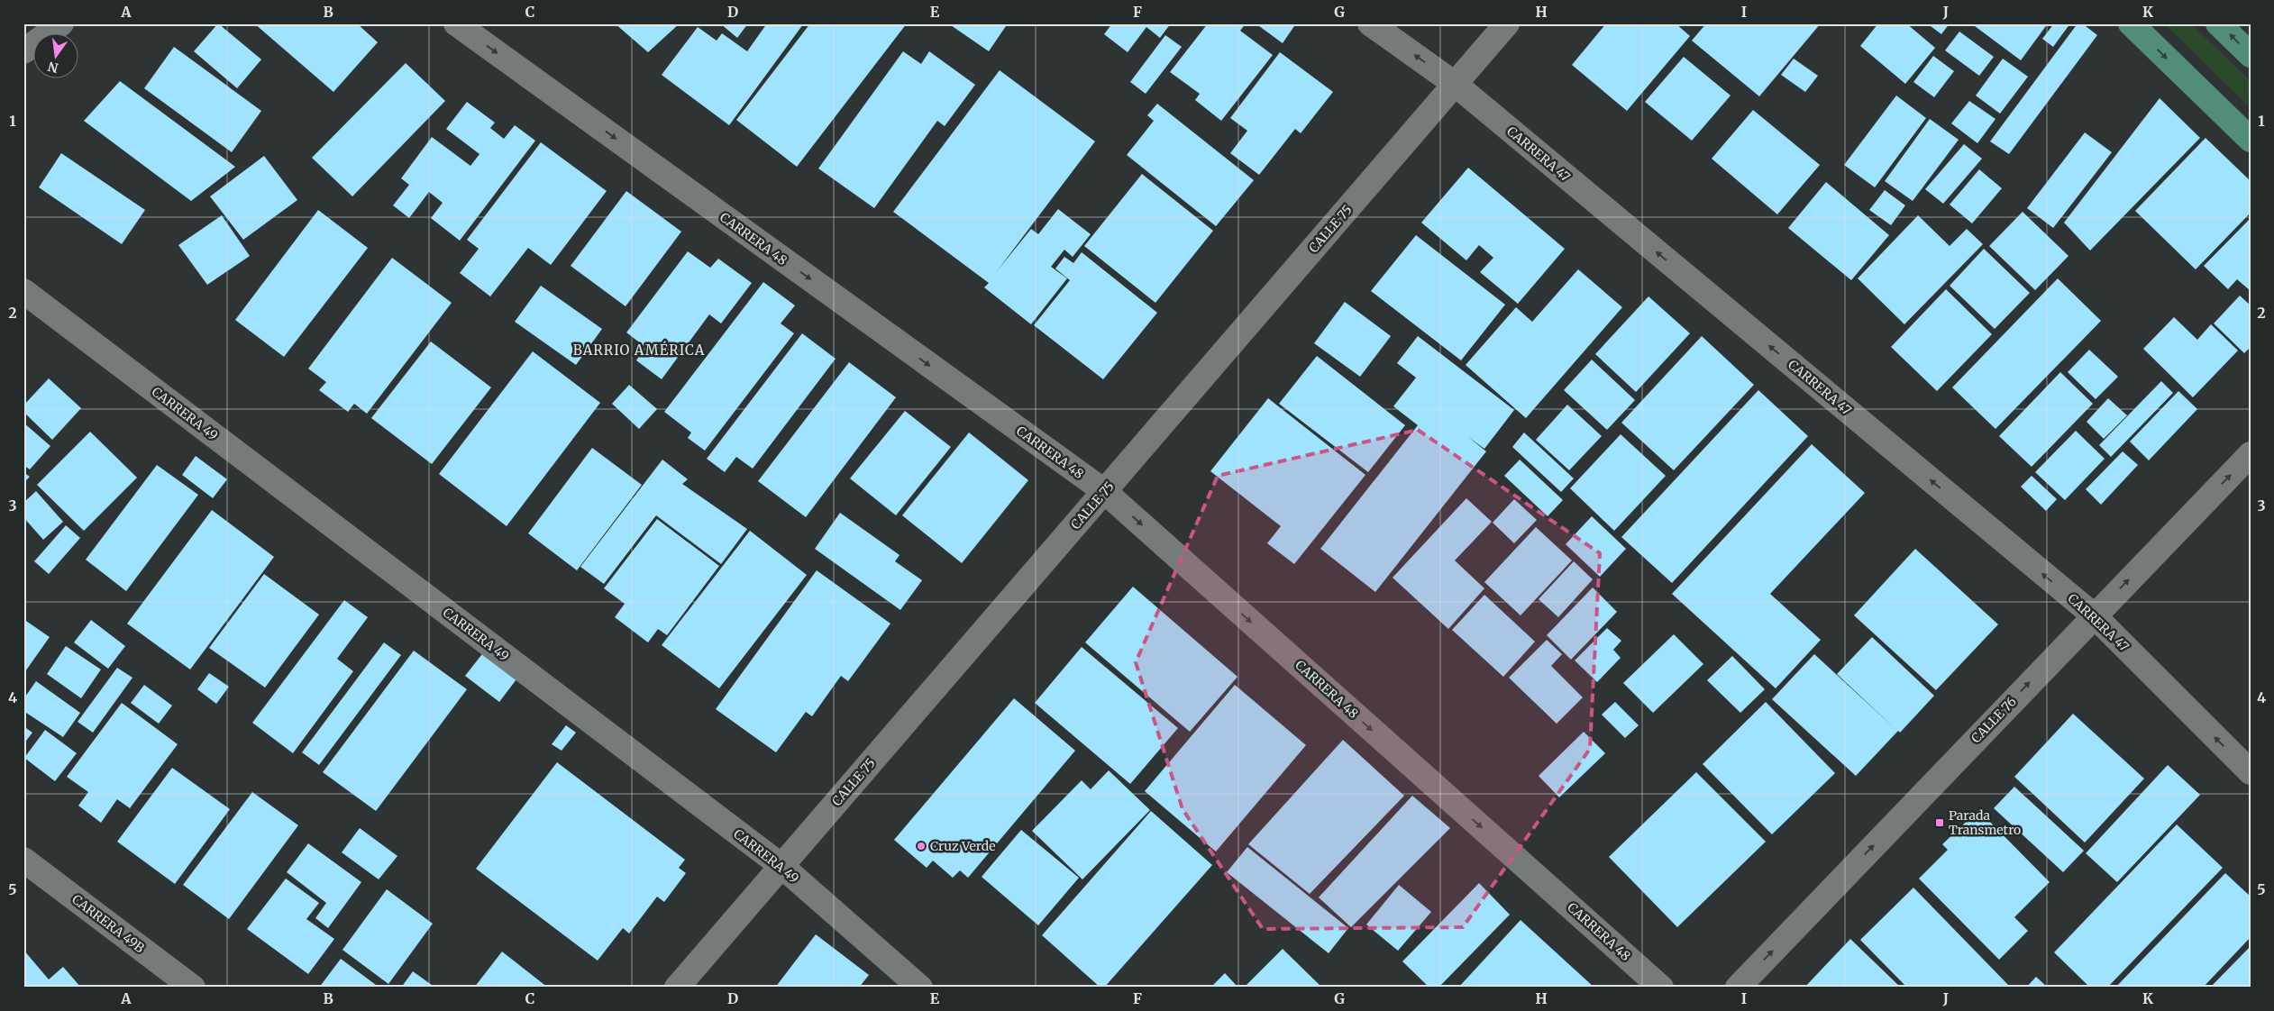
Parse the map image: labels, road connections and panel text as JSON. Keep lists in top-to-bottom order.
{
  "streets": {
    "street": [
      "CARRERA 47",
      "CALLE 75",
      "CARRERA 48",
      "CARRERA 49",
      "CALLE 76",
      "CARRERA 49B"
    ]
  },
  "crossings": [
    ["CARRERA 47", "CALLE 75"],
    ["CARRERA 47", "CALLE 76"],
    ["CALLE 75", "CARRERA 48"],
    ["CALLE 75", "CARRERA 49"]
  ],
  "one_way": ["CARRERA 47", "CARRERA 48", "CALLE 76"],
  "districts": ["BARRIO AMÉRICA"],
  "places": {
    "transit": ["Parada Transmetro"],
    "other": ["Cruz Verde"]
  },
  "north": "bottom",
  "grid": {
    "columns": [
      "A",
      "B",
      "C",
      "D",
      "E",
      "F",
      "G",
      "H",
      "I",
      "J",
      "K"
    ],
    "rows": [
      "1",
      "2",
      "3",
      "4",
      "5"
    ]
  }
}
